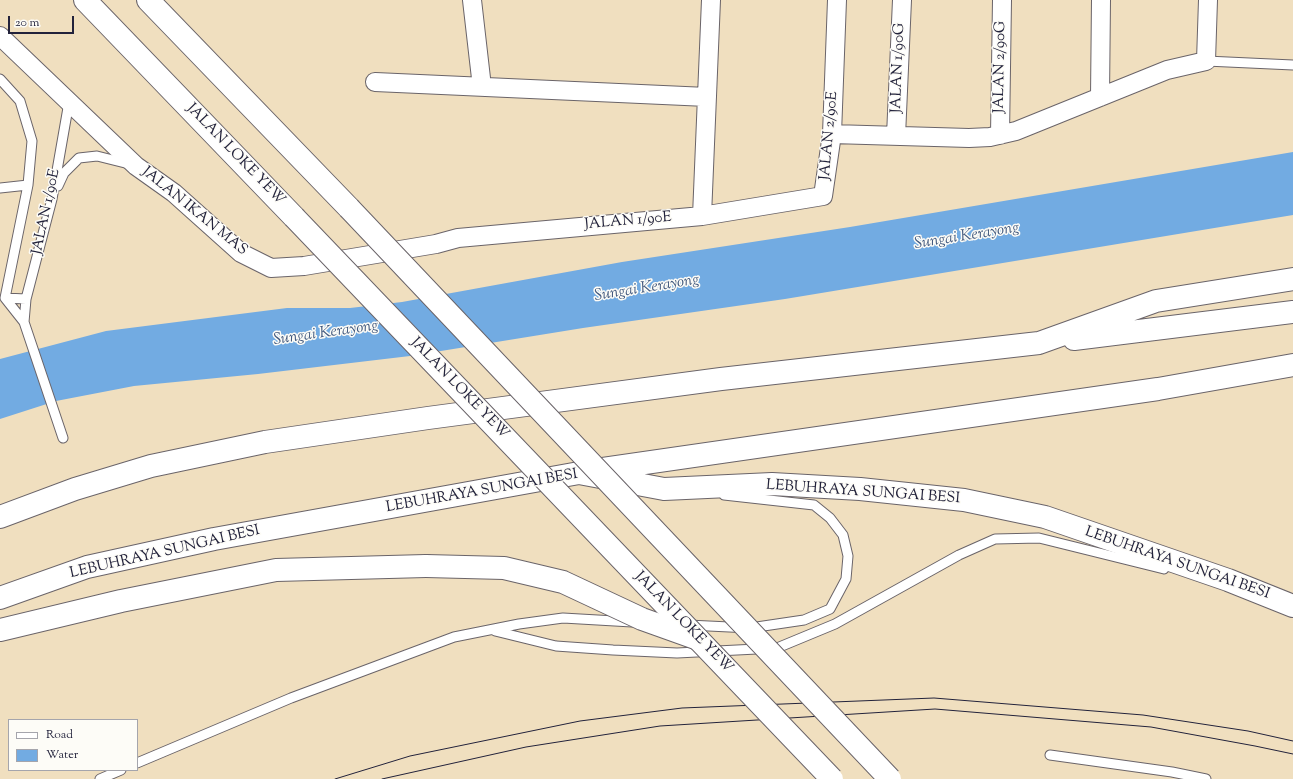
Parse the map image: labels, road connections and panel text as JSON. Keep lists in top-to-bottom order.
{
  "streets": {
    "highway": ["JALAN LOKE YEW", "LEBUHRAYA SUNGAI BESI"],
    "street": [
      "JALAN 2/90G",
      "JALAN 1/90G",
      "JALAN 2/90E",
      "JALAN 1/90E",
      "JALAN IKAN MAS"
    ]
  },
  "crossings": [
    ["JALAN 2/90E", "JALAN 1/90E"],
    ["JALAN 1/90E", "JALAN IKAN MAS"]
  ],
  "water": ["Sungai Kerayong"],
  "legend": ["Road", "Water"],
  "scale_bar": "20 m"
}
